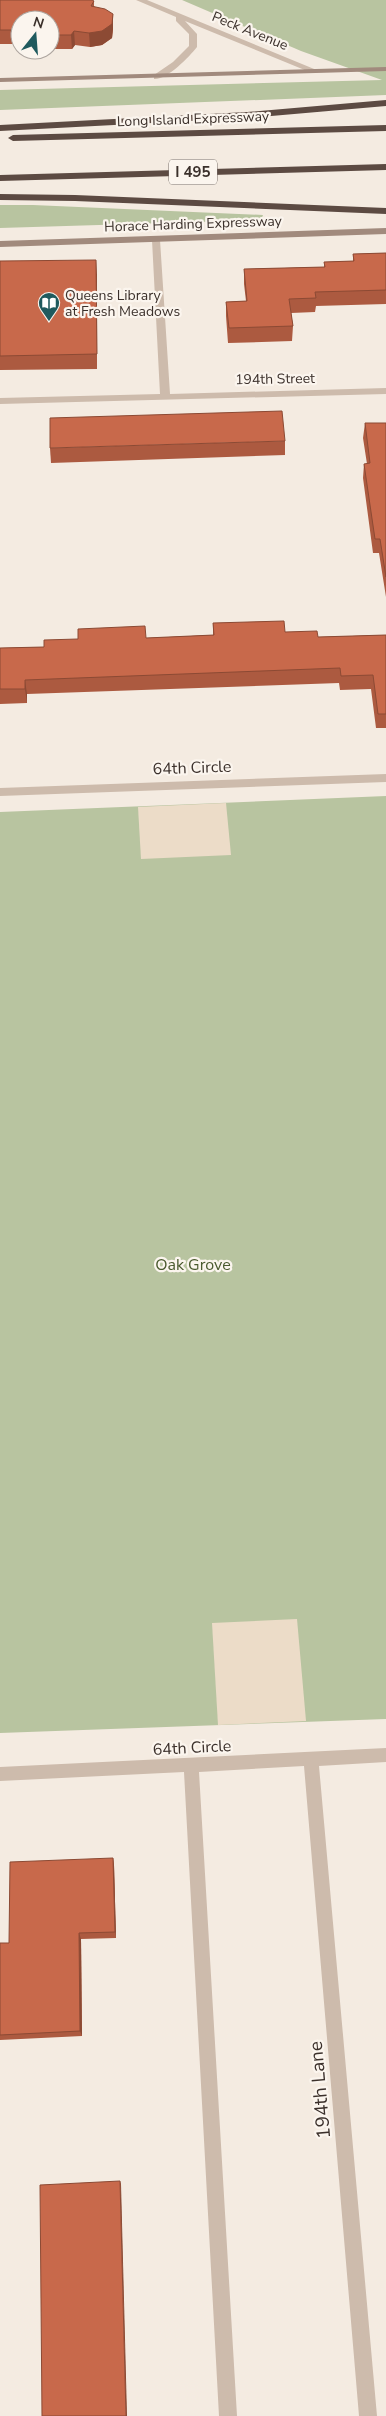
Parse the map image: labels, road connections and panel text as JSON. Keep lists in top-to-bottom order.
{
  "streets": {
    "highway": ["Long Island Expressway", "I 495"],
    "main road": ["Horace Harding Expressway"],
    "street": [
      "Peck Avenue",
      "194th Street",
      "64th Circle",
      "194th Lane"
    ]
  },
  "crossings": [
    ["64th Circle", "194th Lane"]
  ],
  "parks": ["Oak Grove"],
  "places": {
    "library": ["Queens Library at Fresh Meadows"]
  },
  "north": "top"
}
